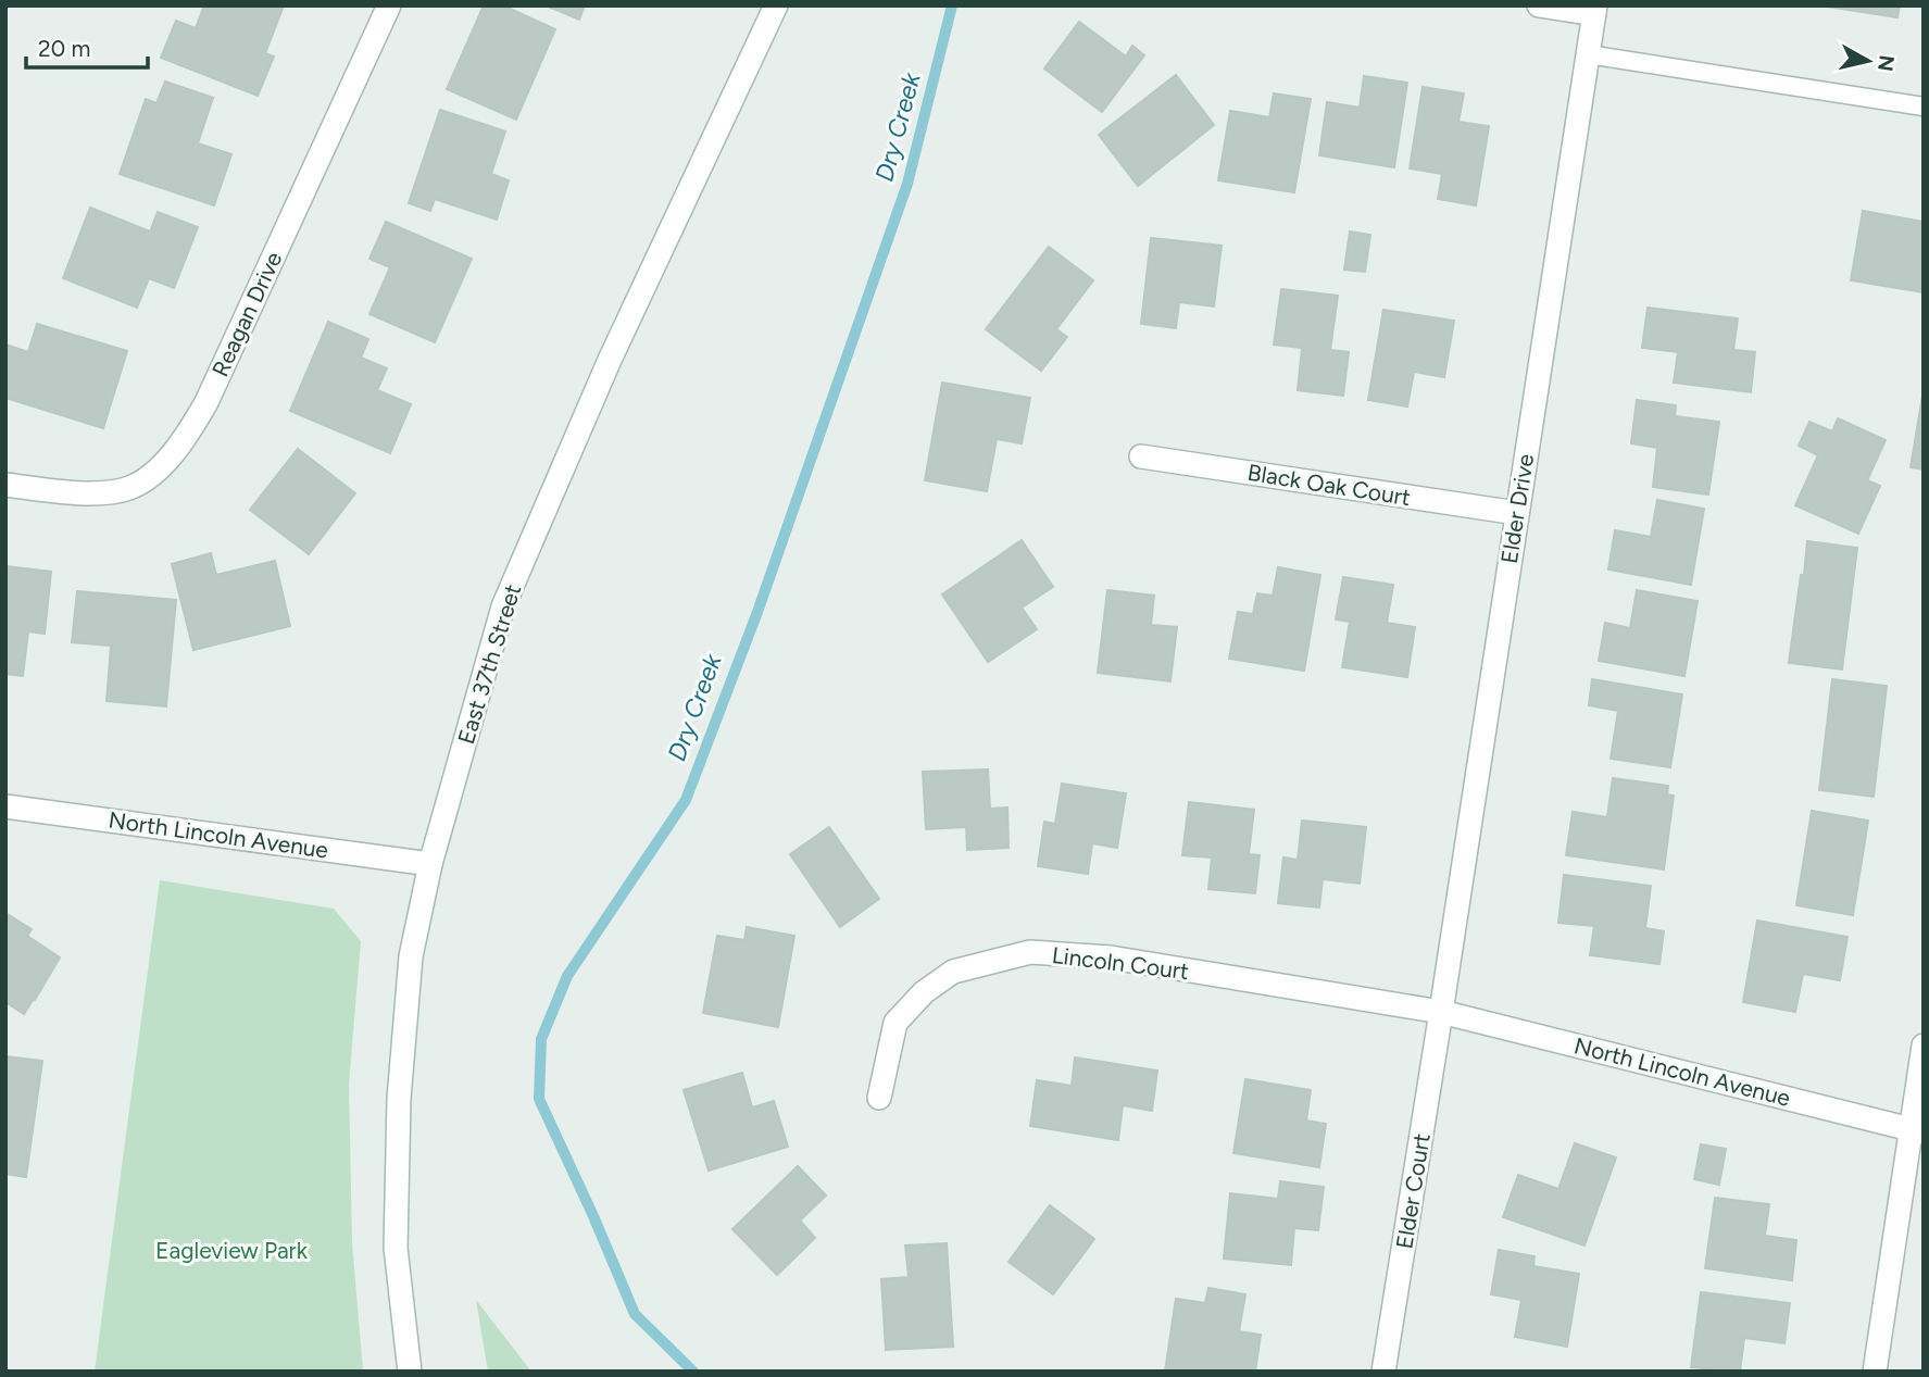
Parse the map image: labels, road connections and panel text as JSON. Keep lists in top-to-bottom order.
{
  "streets": {
    "street": [
      "Reagan Drive",
      "Black Oak Court",
      "Elder Drive",
      "East 37th Street",
      "North Lincoln Avenue",
      "Lincoln Court",
      "Elder Court"
    ]
  },
  "crossings": [
    ["Black Oak Court", "Elder Drive"],
    ["Elder Drive", "North Lincoln Avenue"],
    ["Elder Drive", "Lincoln Court"],
    ["Elder Drive", "Elder Court"],
    ["East 37th Street", "North Lincoln Avenue"],
    ["North Lincoln Avenue", "Lincoln Court"],
    ["North Lincoln Avenue", "Elder Court"],
    ["Lincoln Court", "Elder Court"]
  ],
  "water": ["Dry Creek"],
  "parks": ["Eagleview Park"],
  "scale_bar": "20 m",
  "north": "right"
}
